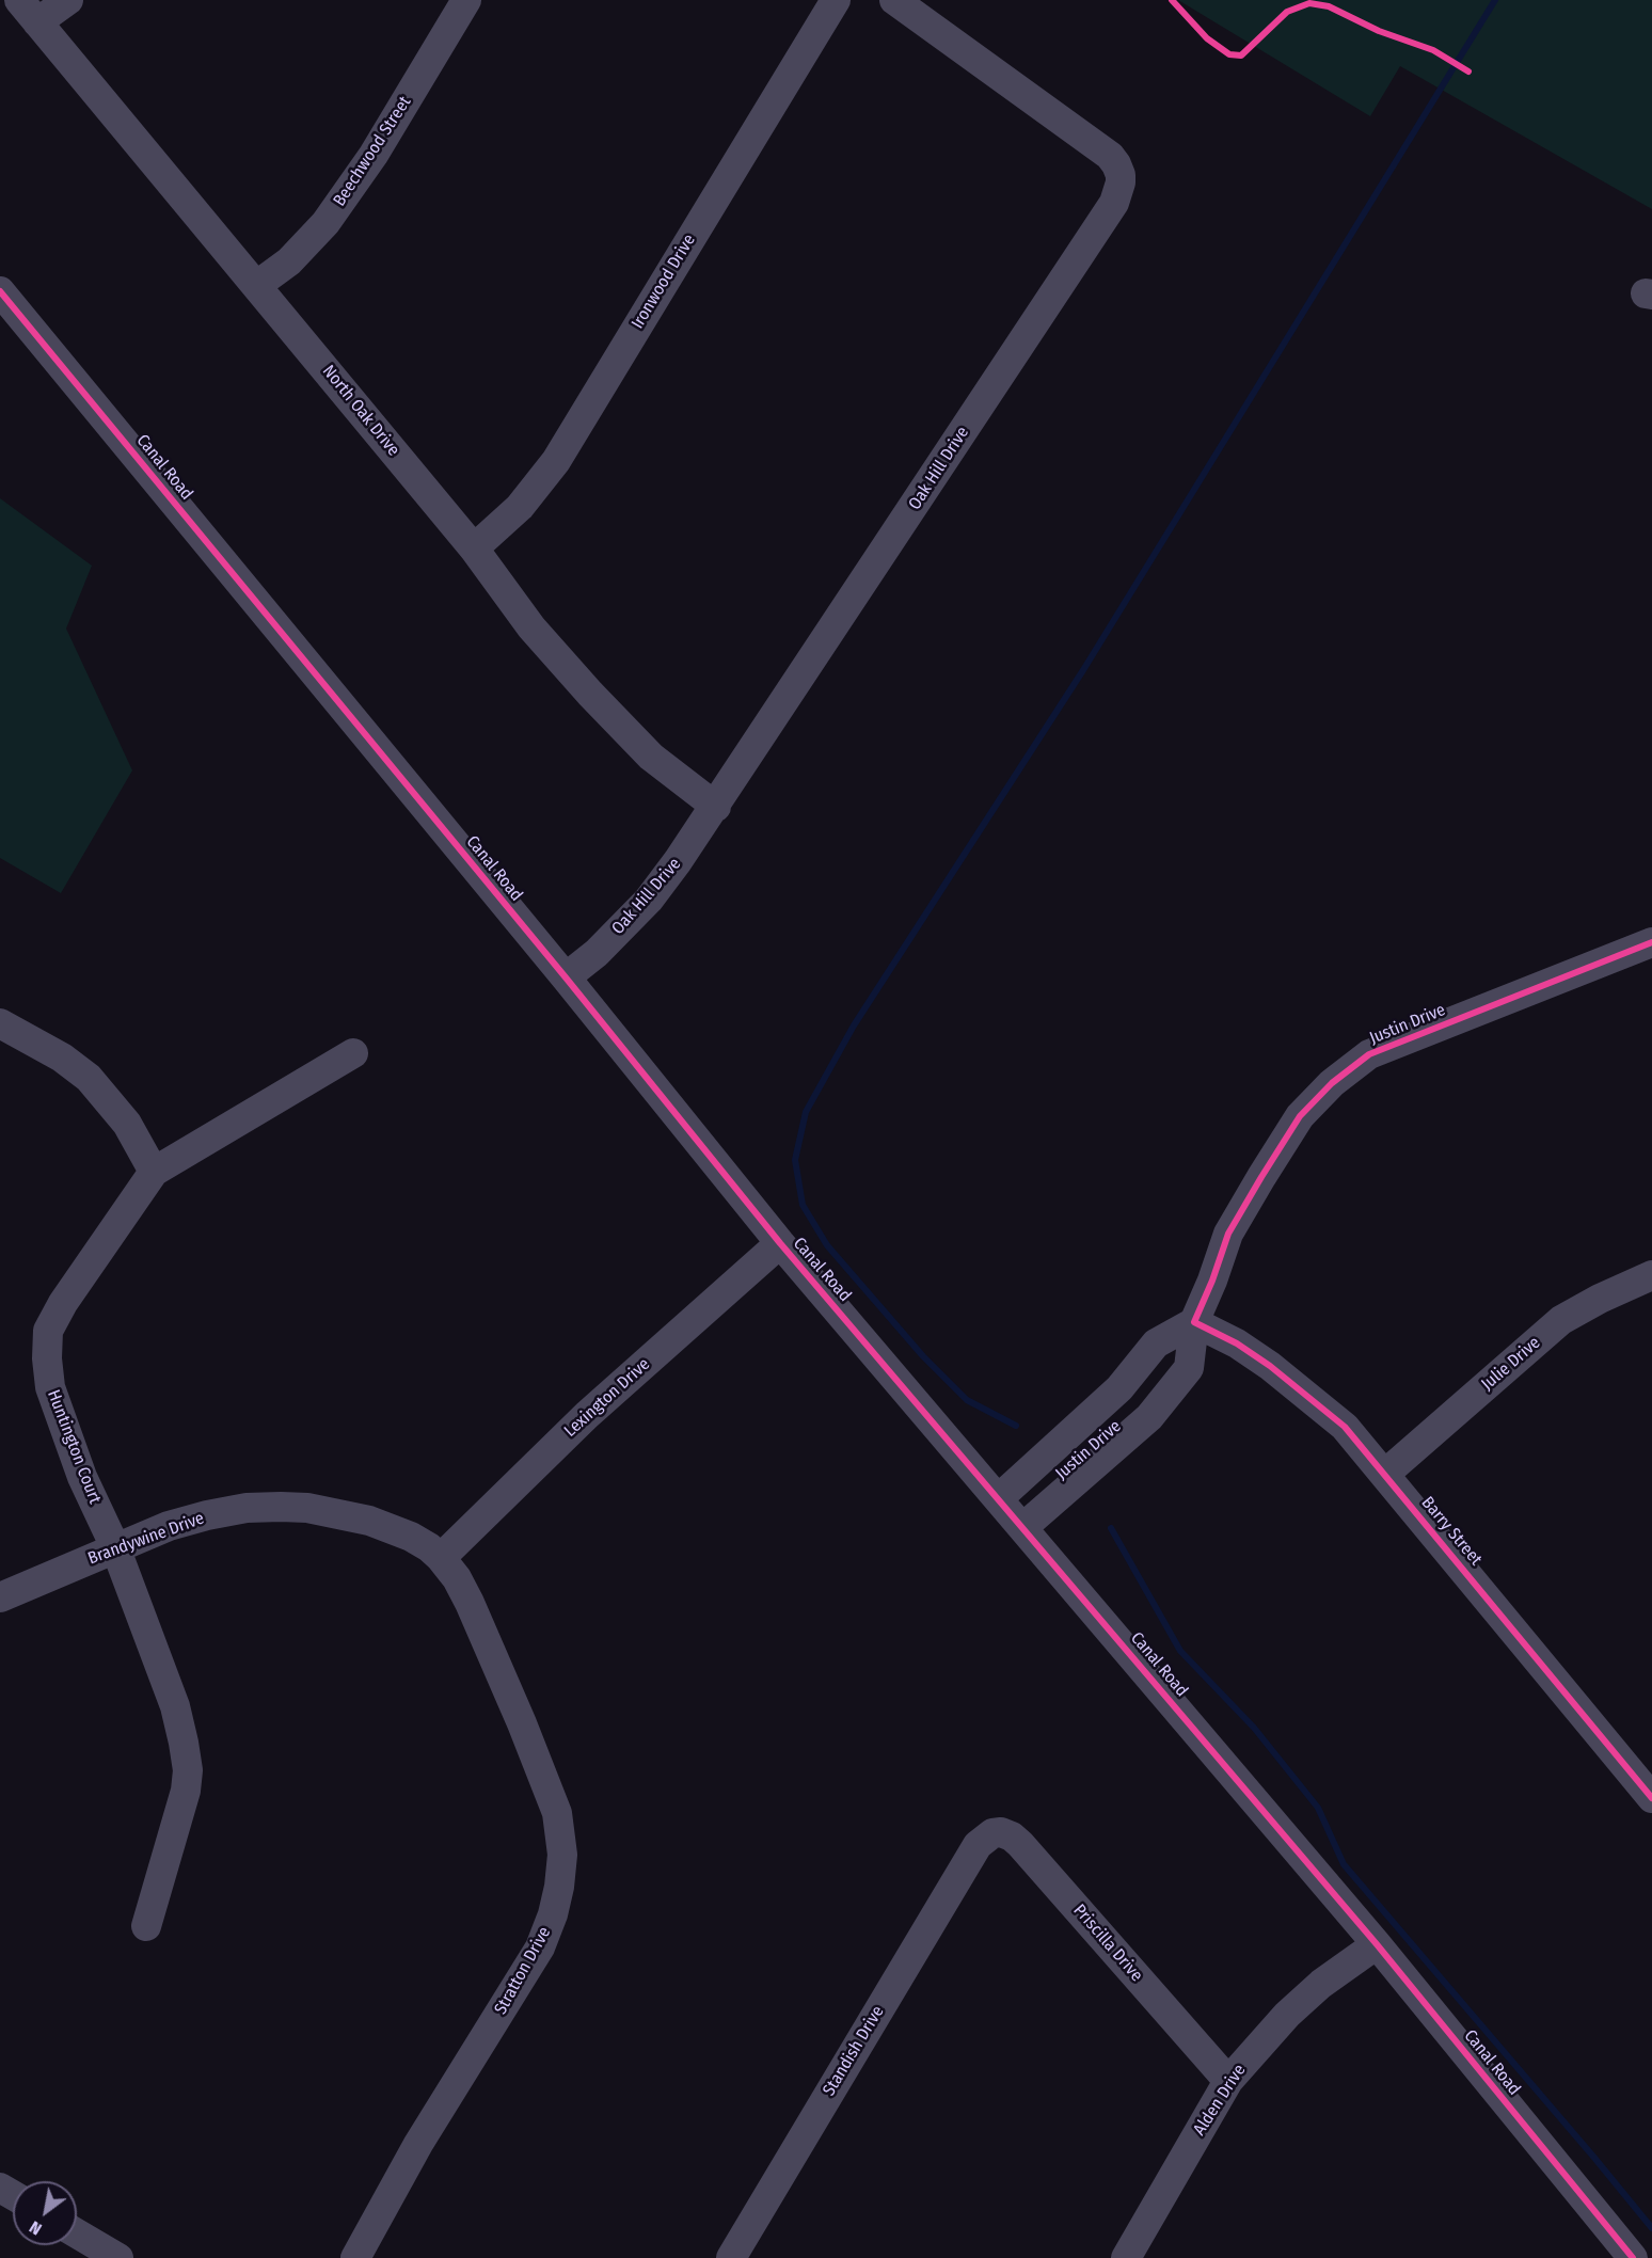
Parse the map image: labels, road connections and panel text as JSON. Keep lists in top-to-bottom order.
{
  "streets": {
    "street": [
      "Beechwood Street",
      "Ironwood Drive",
      "North Oak Drive",
      "Canal Road",
      "Oak Hill Drive",
      "Justin Drive",
      "Julie Drive",
      "Lexington Drive",
      "Huntington Court",
      "Barry Street",
      "Brandywine Drive",
      "Priscilla Drive",
      "Stratton Drive",
      "Standish Drive",
      "Alden Drive"
    ]
  },
  "crossings": [
    ["Beechwood Street", "North Oak Drive"],
    ["Ironwood Drive", "North Oak Drive"],
    ["North Oak Drive", "Oak Hill Drive"],
    ["Canal Road", "Oak Hill Drive"],
    ["Canal Road", "Justin Drive"],
    ["Canal Road", "Lexington Drive"],
    ["Canal Road", "Alden Drive"],
    ["Justin Drive", "Barry Street"],
    ["Julie Drive", "Barry Street"],
    ["Lexington Drive", "Brandywine Drive"],
    ["Lexington Drive", "Stratton Drive"],
    ["Huntington Court", "Brandywine Drive"],
    ["Brandywine Drive", "Stratton Drive"],
    ["Priscilla Drive", "Standish Drive"],
    ["Priscilla Drive", "Alden Drive"]
  ],
  "north": "bottom left"
}
